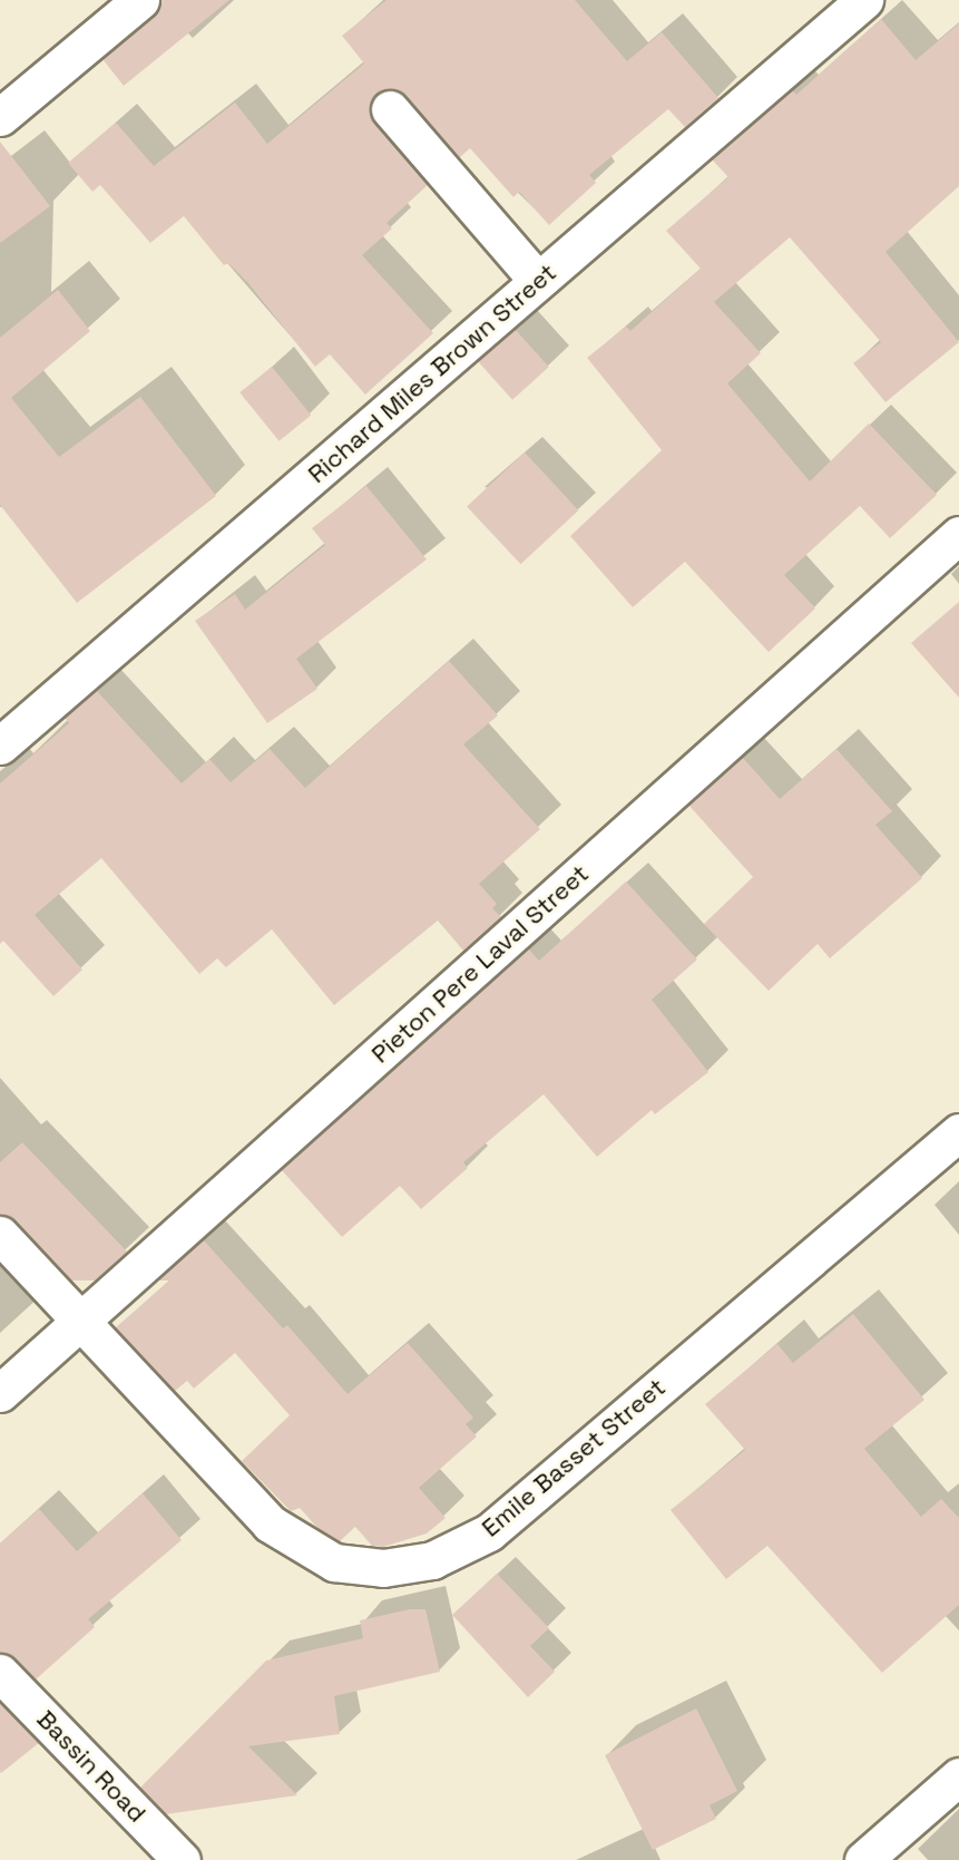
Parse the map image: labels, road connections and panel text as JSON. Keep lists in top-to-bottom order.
{
  "streets": {
    "street": [
      "Richard Miles Brown Street",
      "Pieton Pere Laval Street",
      "Emile Basset Street",
      "Bassin Road"
    ]
  },
  "crossings": [
    ["Pieton Pere Laval Street", "Emile Basset Street"]
  ]
}
